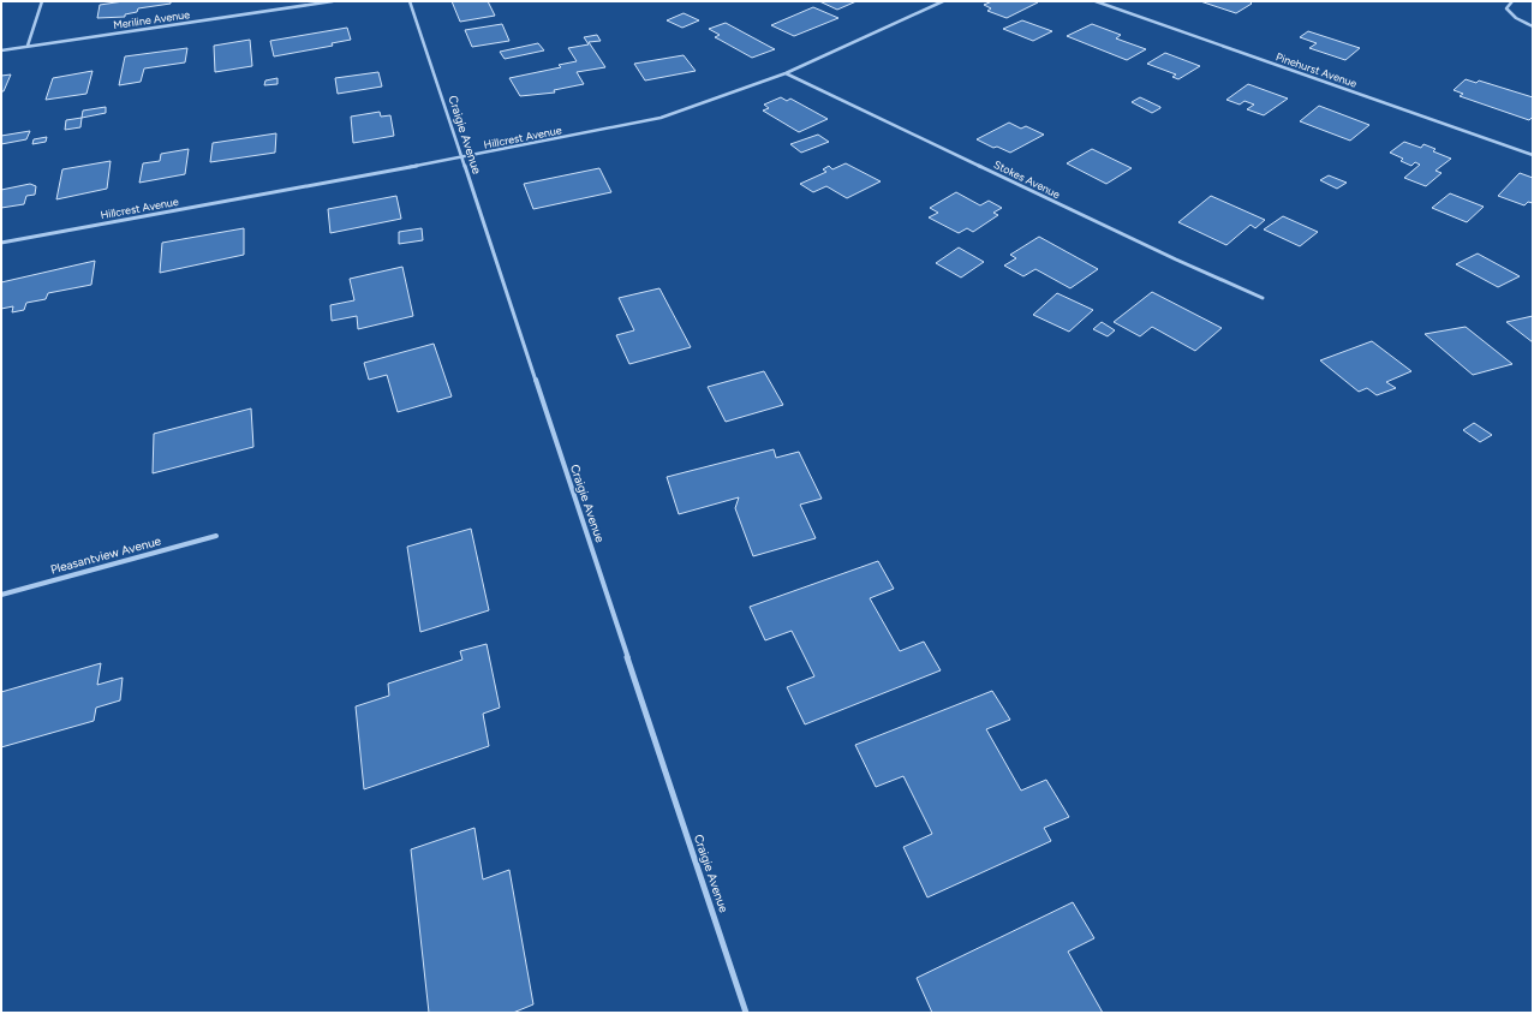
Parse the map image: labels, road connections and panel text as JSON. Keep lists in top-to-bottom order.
{
  "streets": {
    "street": [
      "Meriline Avenue",
      "Pinehurst Avenue",
      "Craigie Avenue",
      "Hillcrest Avenue",
      "Stokes Avenue",
      "Pleasantview Avenue"
    ]
  },
  "crossings": [
    ["Craigie Avenue", "Hillcrest Avenue"],
    ["Hillcrest Avenue", "Stokes Avenue"]
  ]
}
